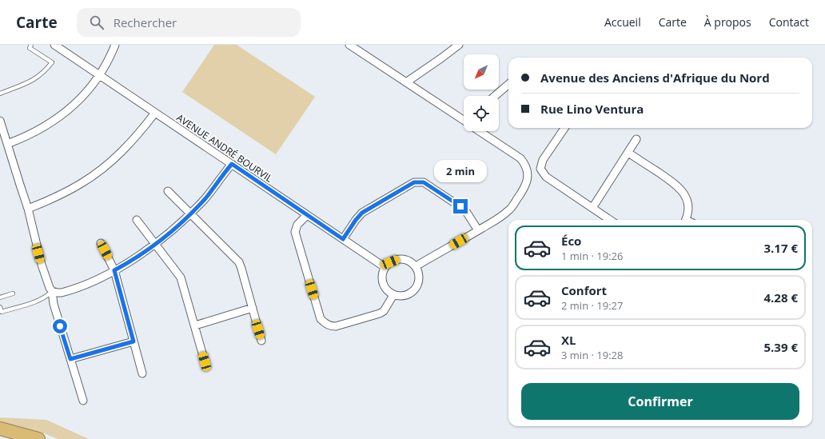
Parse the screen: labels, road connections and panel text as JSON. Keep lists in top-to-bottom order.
{
  "streets": {
    "street": ["AVENUE ANDRÉ BOURVIL"]
  },
  "north": "bottom left",
  "page": {
    "header": "Carte",
    "search": "Rechercher",
    "nav": [
      "Accueil",
      "Carte",
      "À propos",
      "Contact"
    ],
    "banner": ["Avenue des Anciens d'Afrique du Nord", "Rue Lino Ventura"],
    "bubble": "2 min",
    "list": [
      {
        "name": "Éco",
        "note": "1 min · 19:26",
        "value": "3.17 €"
      },
      {
        "name": "Confort",
        "note": "2 min · 19:27",
        "value": "4.28 €"
      },
      {
        "name": "XL",
        "note": "3 min · 19:28",
        "value": "5.39 €"
      }
    ],
    "buttons": "Confirmer"
  }
}
